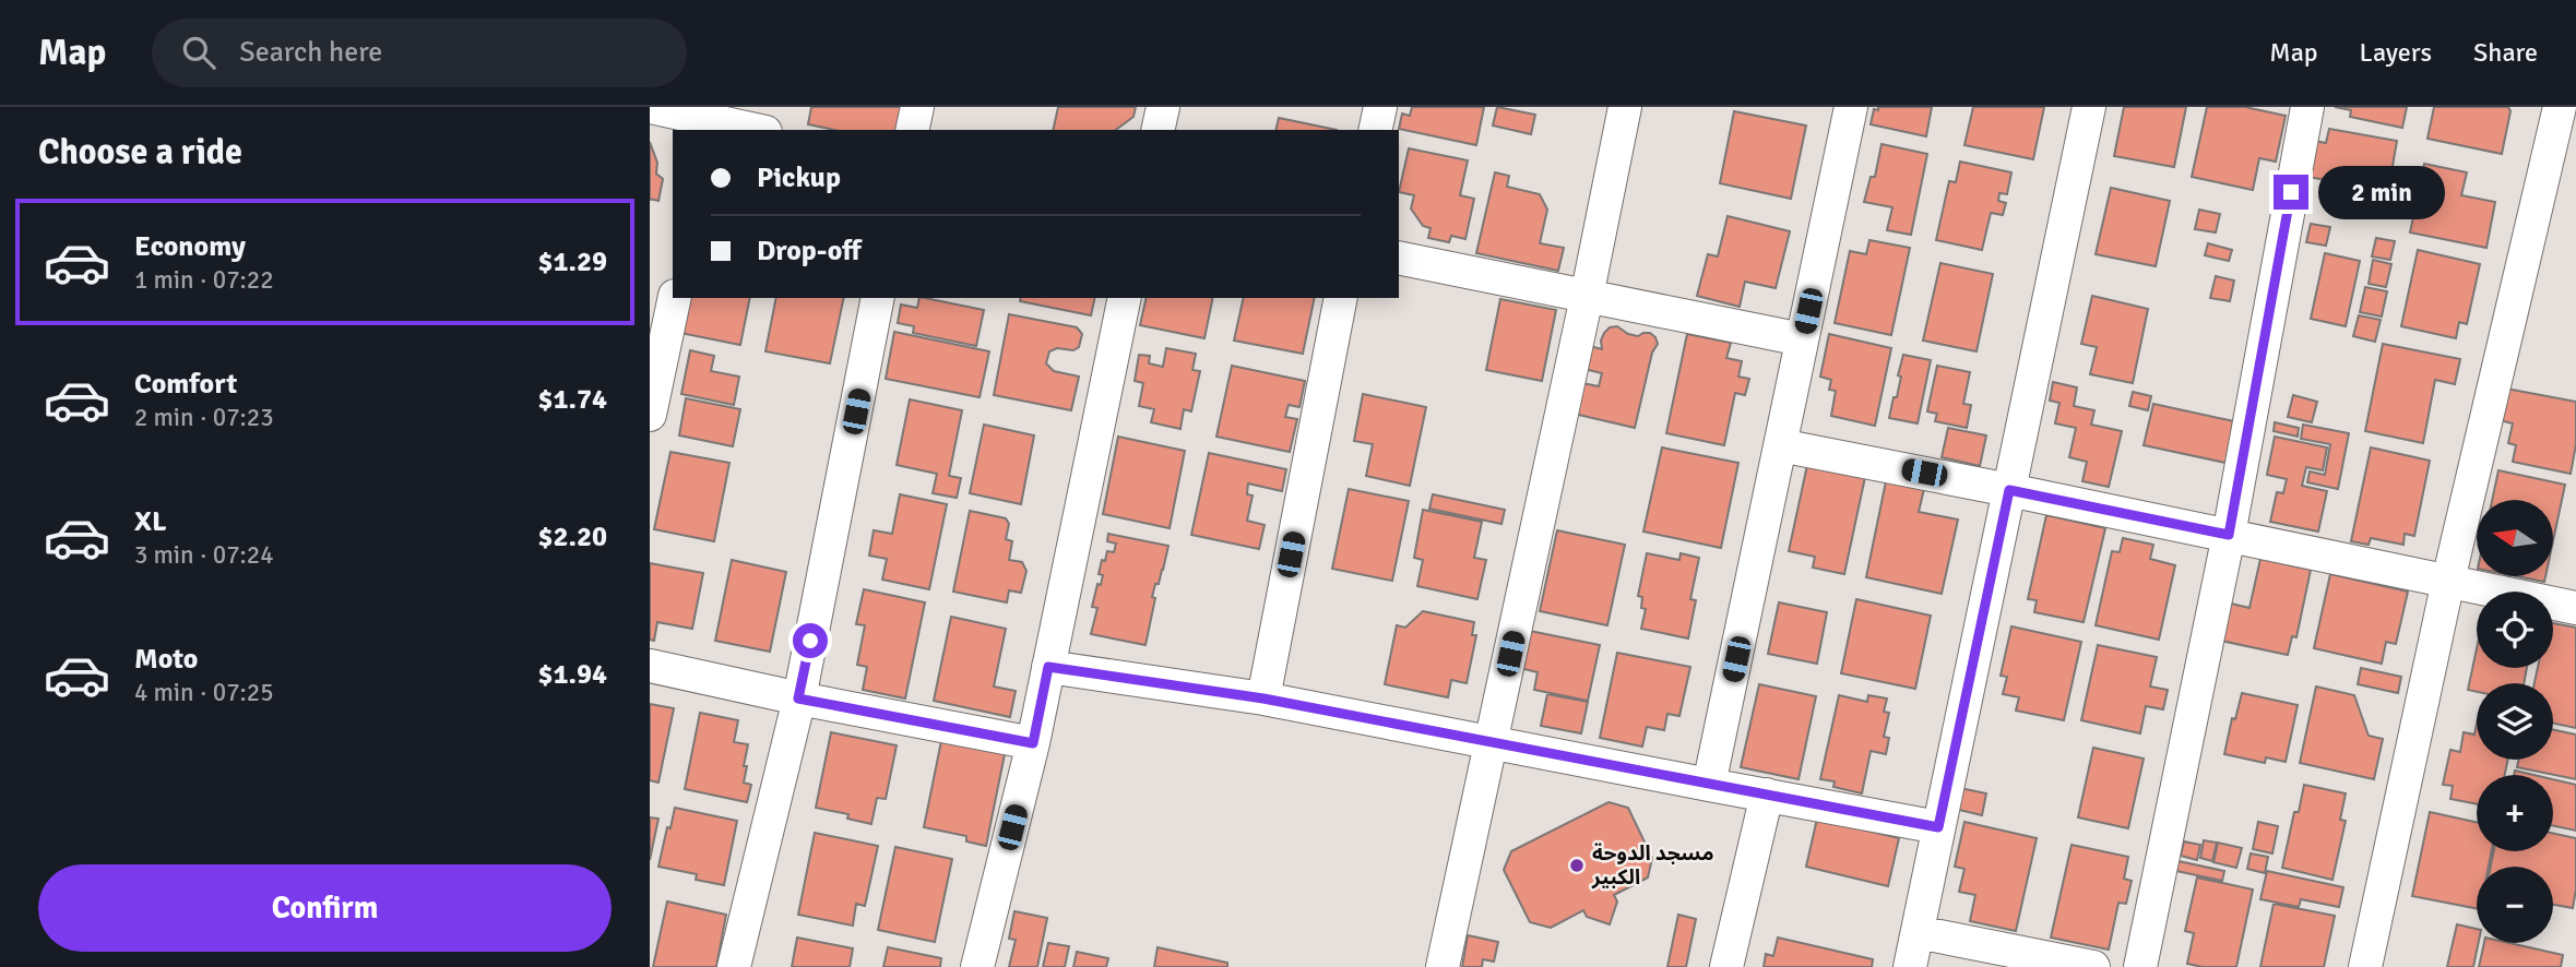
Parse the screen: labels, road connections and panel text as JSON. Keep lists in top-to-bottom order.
{
  "places": ["مسجد الدوحة الكبير"],
  "north": "left",
  "page": {
    "header": "Map",
    "search": "Search here",
    "nav": ["Map", "Layers", "Share"],
    "heading": "Choose a ride",
    "banner": ["Pickup", "Drop-off"],
    "bubble": "2 min",
    "list": [
      {
        "name": "Economy",
        "note": "1 min · 07:22",
        "value": "$1.29"
      },
      {
        "name": "Comfort",
        "note": "2 min · 07:23",
        "value": "$1.74"
      },
      {
        "name": "XL",
        "note": "3 min · 07:24",
        "value": "$2.20"
      },
      {
        "name": "Moto",
        "note": "4 min · 07:25",
        "value": "$1.94"
      }
    ],
    "map_buttons": ["+", "−"],
    "buttons": "Confirm"
  }
}
